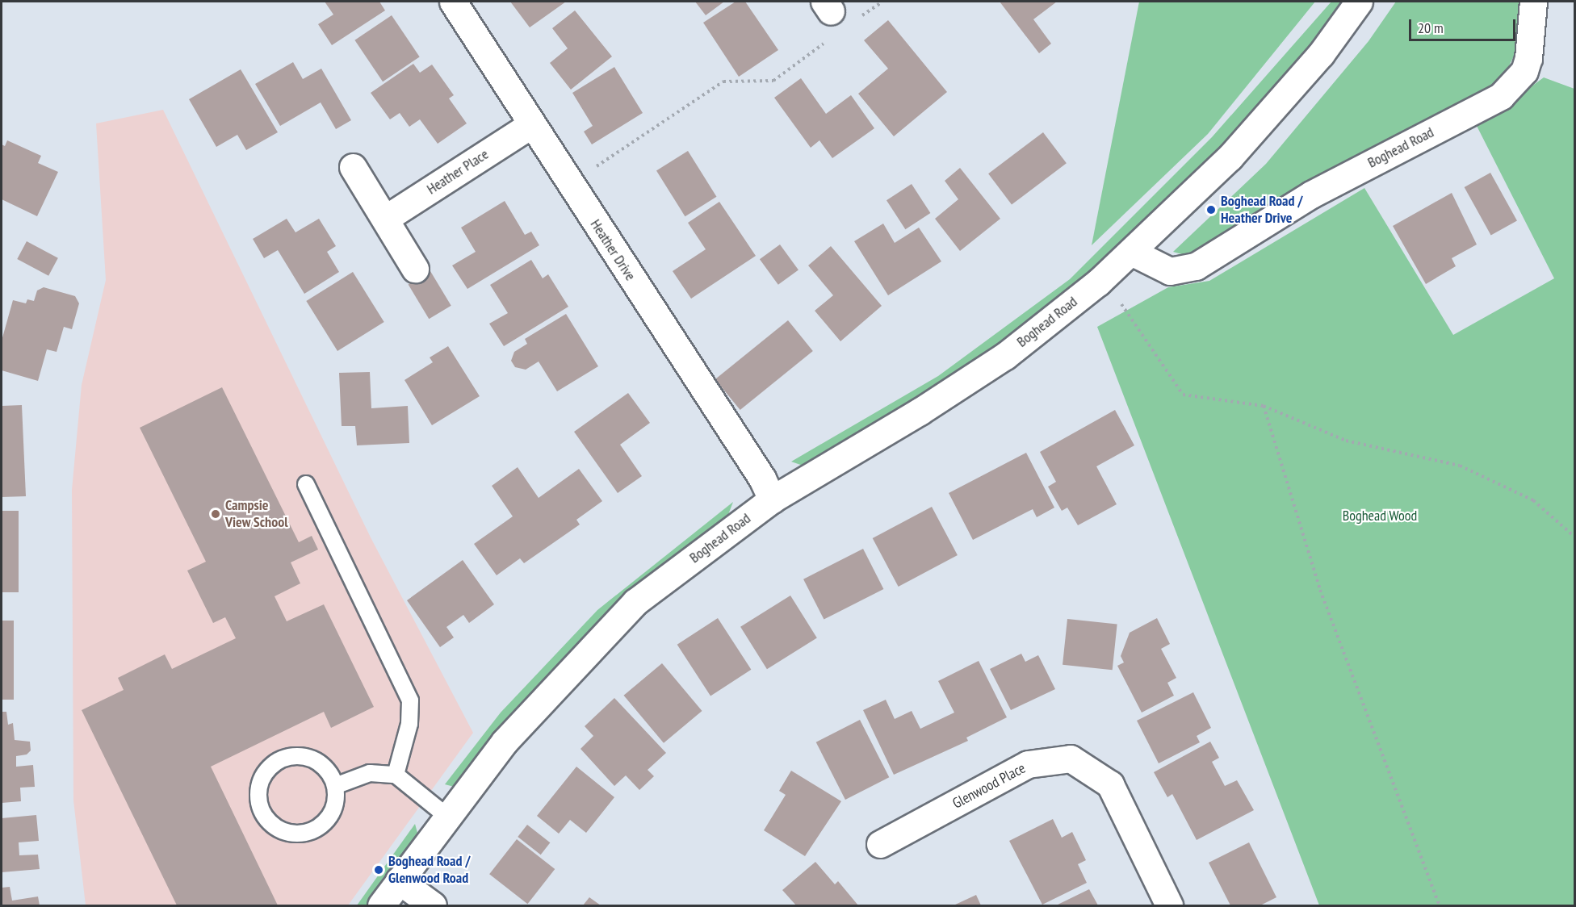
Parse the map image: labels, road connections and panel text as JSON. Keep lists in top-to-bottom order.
{
  "streets": {
    "street": [
      "Boghead Road",
      "Heather Place",
      "Heather Drive",
      "Glenwood Place"
    ]
  },
  "crossings": [
    ["Boghead Road", "Heather Drive"],
    ["Heather Place", "Heather Drive"]
  ],
  "parks": ["Boghead Wood"],
  "places": ["Boghead Road / Heather Drive", "Campsie View School", "Boghead Road / Glenwood Road"],
  "scale_bar": "20 m"
}
